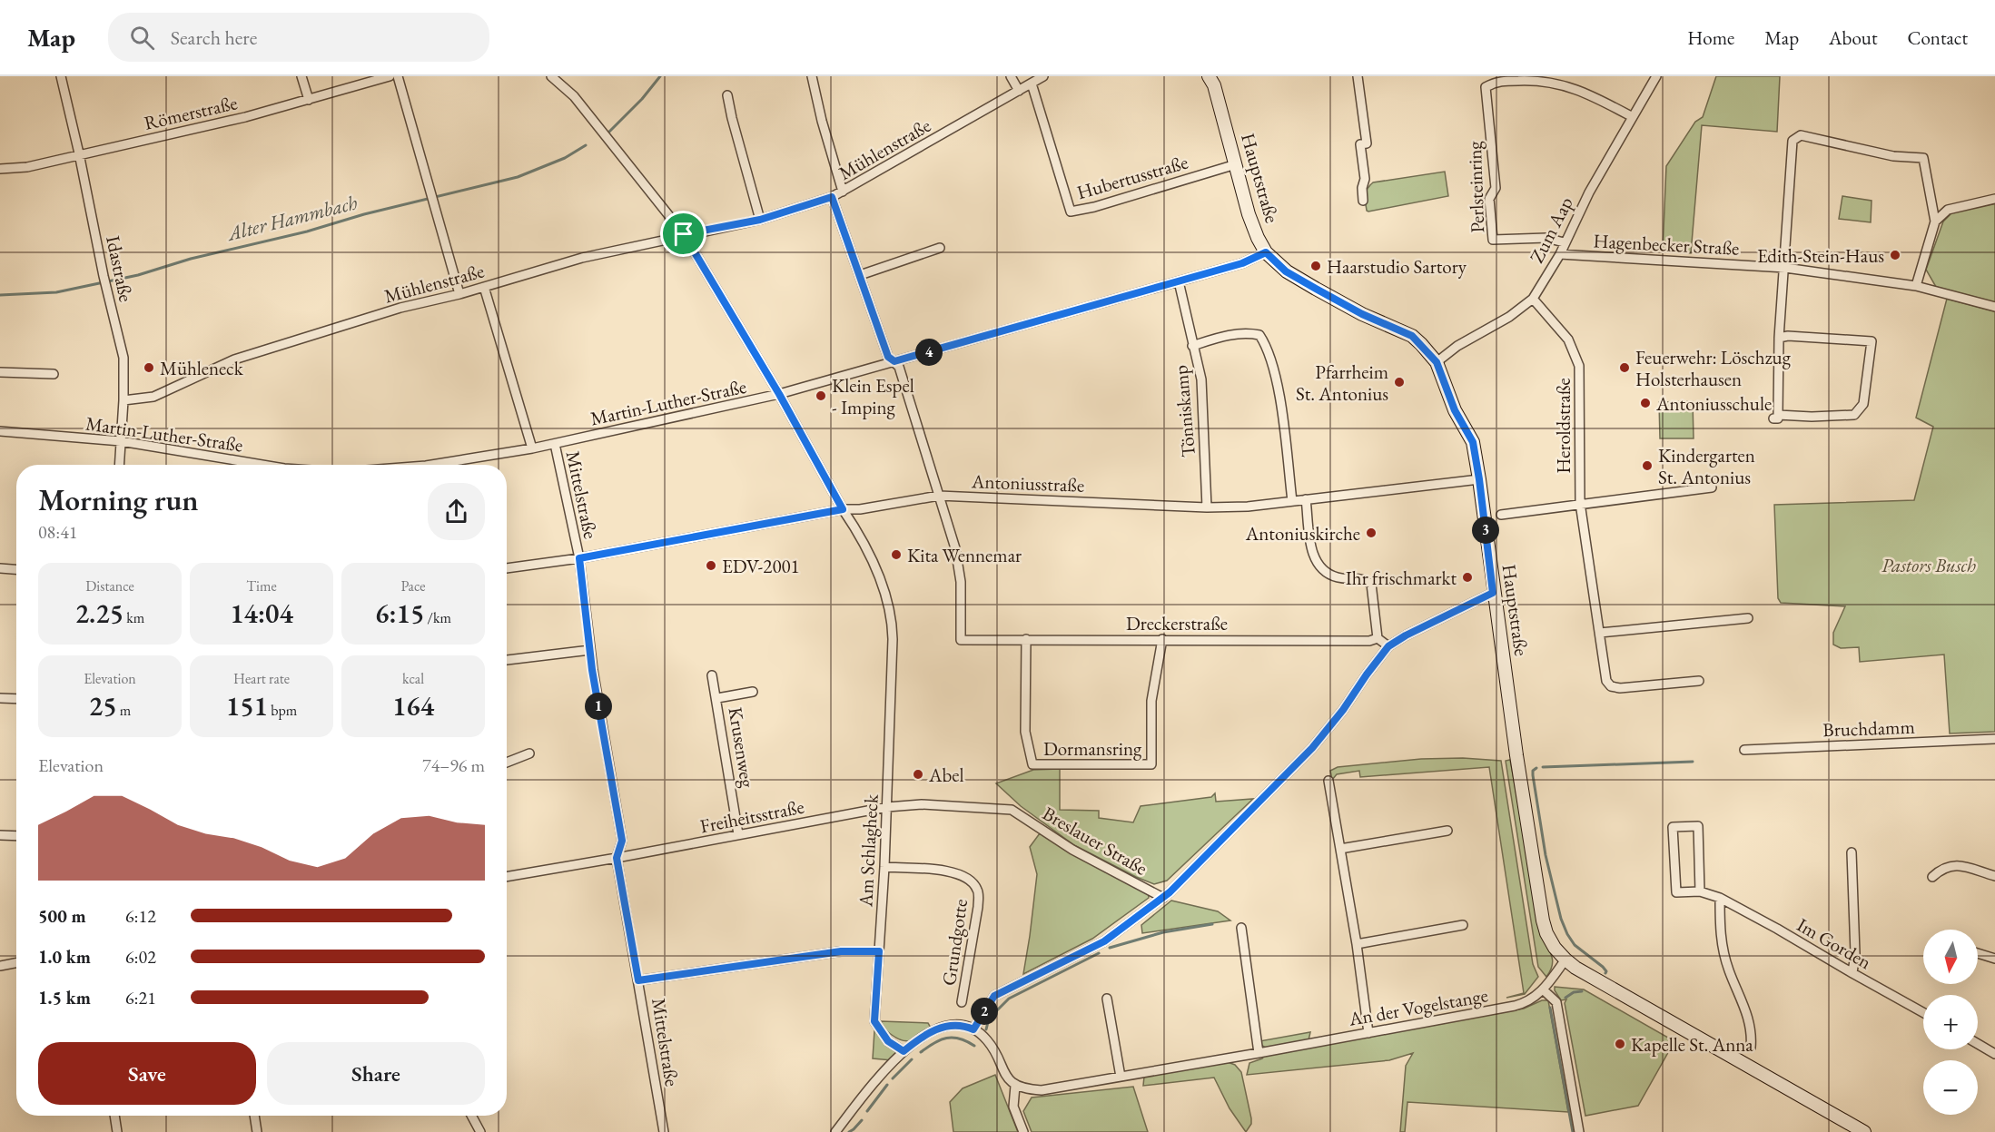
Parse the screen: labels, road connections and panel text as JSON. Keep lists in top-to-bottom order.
{
  "streets": {
    "main road": ["Hauptstraße"],
    "street": [
      "Römerstraße",
      "Mühlenstraße",
      "Hubertusstraße",
      "Perlsteinring",
      "Zum Aap",
      "Hagenbecker Straße",
      "Idastraße",
      "Martin-Luther-Straße",
      "Tönniskamp",
      "Heroldstraße",
      "Antoniusstraße",
      "Mittelstraße",
      "Dreckerstraße",
      "Bruchdamm",
      "Krusenweg",
      "Dormansring",
      "Freiheitsstraße",
      "Breslauer Straße",
      "Am Schlagheck",
      "Grundgotte",
      "Im Gorden",
      "An der Vogelstange"
    ]
  },
  "crossings": [
    ["Römerstraße", "Idastraße"],
    ["Mühlenstraße", "Hubertusstraße"],
    ["Mühlenstraße", "Idastraße"],
    ["Hubertusstraße", "Hauptstraße"],
    ["Hauptstraße", "Zum Aap"],
    ["Hauptstraße", "Martin-Luther-Straße"],
    ["Hauptstraße", "Antoniusstraße"],
    ["Hauptstraße", "An der Vogelstange"],
    ["Perlsteinring", "Zum Aap"],
    ["Zum Aap", "Hagenbecker Straße"],
    ["Zum Aap", "Heroldstraße"],
    ["Idastraße", "Martin-Luther-Straße"],
    ["Martin-Luther-Straße", "Tönniskamp"],
    ["Martin-Luther-Straße", "Mittelstraße"],
    ["Tönniskamp", "Antoniusstraße"],
    ["Antoniusstraße", "Mittelstraße"],
    ["Antoniusstraße", "Dreckerstraße"],
    ["Antoniusstraße", "Am Schlagheck"],
    ["Mittelstraße", "Freiheitsstraße"],
    ["Dreckerstraße", "Dormansring"],
    ["Krusenweg", "Freiheitsstraße"],
    ["Freiheitsstraße", "Breslauer Straße"],
    ["Freiheitsstraße", "Am Schlagheck"],
    ["Am Schlagheck", "Grundgotte"]
  ],
  "water": ["Alter Hammbach"],
  "parks": ["Pastors Busch"],
  "places": [
    "Edith-Stein-Haus",
    "Haarstudio Sartory",
    "Mühleneck",
    "Feuerwehr: Löschzug Holsterhausen",
    "Pfarrheim St. Antonius",
    "Klein Espel - Imping",
    "Antoniusschule",
    "Kindergarten St. Antonius",
    "Antoniuskirche",
    "Kita Wennemar",
    "EDV-2001",
    "Ihr frischmarkt",
    "Abel",
    "Kapelle St. Anna"
  ],
  "north": "bottom",
  "page": {
    "header": "Map",
    "search": "Search here",
    "nav": [
      "Home",
      "Map",
      "About",
      "Contact"
    ],
    "pins": [
      "4",
      "3",
      "1",
      "2"
    ],
    "heading": ["Morning run", "08:41"],
    "stats": [
      ["Distance", "2.25 km"],
      ["Time", "14:04"],
      ["Pace", "6:15 /km"],
      ["Elevation", "25 m"],
      ["Heart rate", "151 bpm"],
      ["kcal", "164"]
    ],
    "chart": ["Elevation", "74–96 m"],
    "list": [
      {
        "name": "500 m",
        "note": "6:12"
      },
      {
        "name": "1.0 km",
        "note": "6:02"
      },
      {
        "name": "1.5 km",
        "note": "6:21"
      }
    ],
    "map_buttons": ["+", "−"],
    "buttons": ["Save", "Share"]
  }
}
